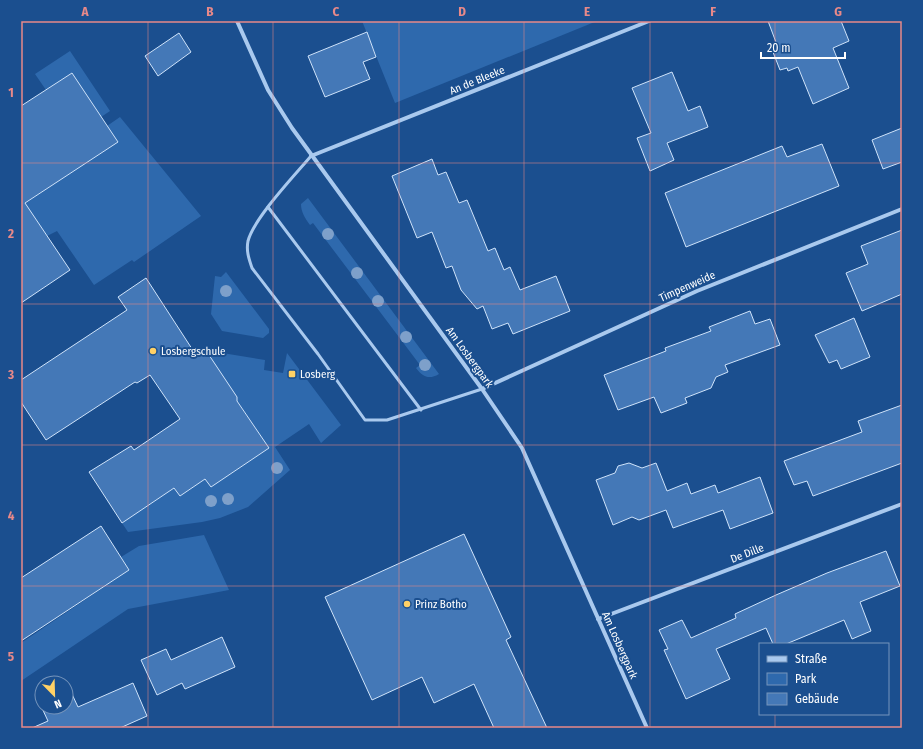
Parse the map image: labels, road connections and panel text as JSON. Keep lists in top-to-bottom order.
{
  "streets": {
    "street": [
      "An de Bleeke",
      "Timpenweide",
      "Am Losbergpark",
      "De Dille"
    ]
  },
  "crossings": [
    ["An de Bleeke", "Am Losbergpark"],
    ["Timpenweide", "Am Losbergpark"],
    ["Am Losbergpark", "De Dille"]
  ],
  "places": {
    "other": ["Losbergschule", "Prinz Botho"],
    "transit": ["Losberg"]
  },
  "legend": ["Straße", "Park", "Gebäude"],
  "scale_bar": "20 m",
  "north": "bottom right",
  "grid": {
    "columns": [
      "A",
      "B",
      "C",
      "D",
      "E",
      "F",
      "G"
    ],
    "rows": [
      "1",
      "2",
      "3",
      "4",
      "5"
    ]
  }
}
